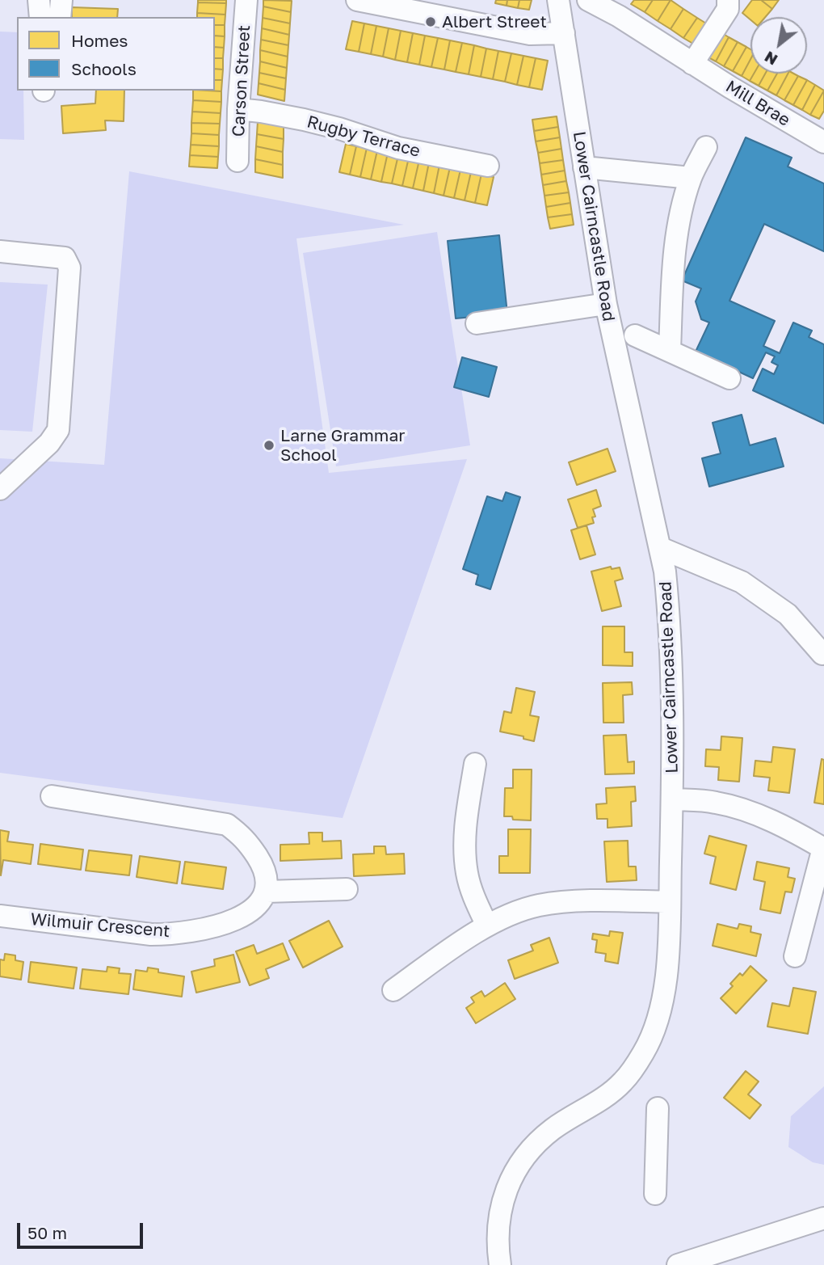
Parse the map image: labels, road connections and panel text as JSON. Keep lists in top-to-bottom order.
{
  "streets": {
    "street": [
      "Carson Street",
      "Mill Brae",
      "Rugby Terrace",
      "Lower Cairncastle Road",
      "Wilmuir Crescent"
    ]
  },
  "crossings": [
    ["Carson Street", "Rugby Terrace"]
  ],
  "places": ["Albert Street", "Larne Grammar School"],
  "legend": ["Homes", "Schools"],
  "scale_bar": "50 m",
  "north": "bottom left"
}
